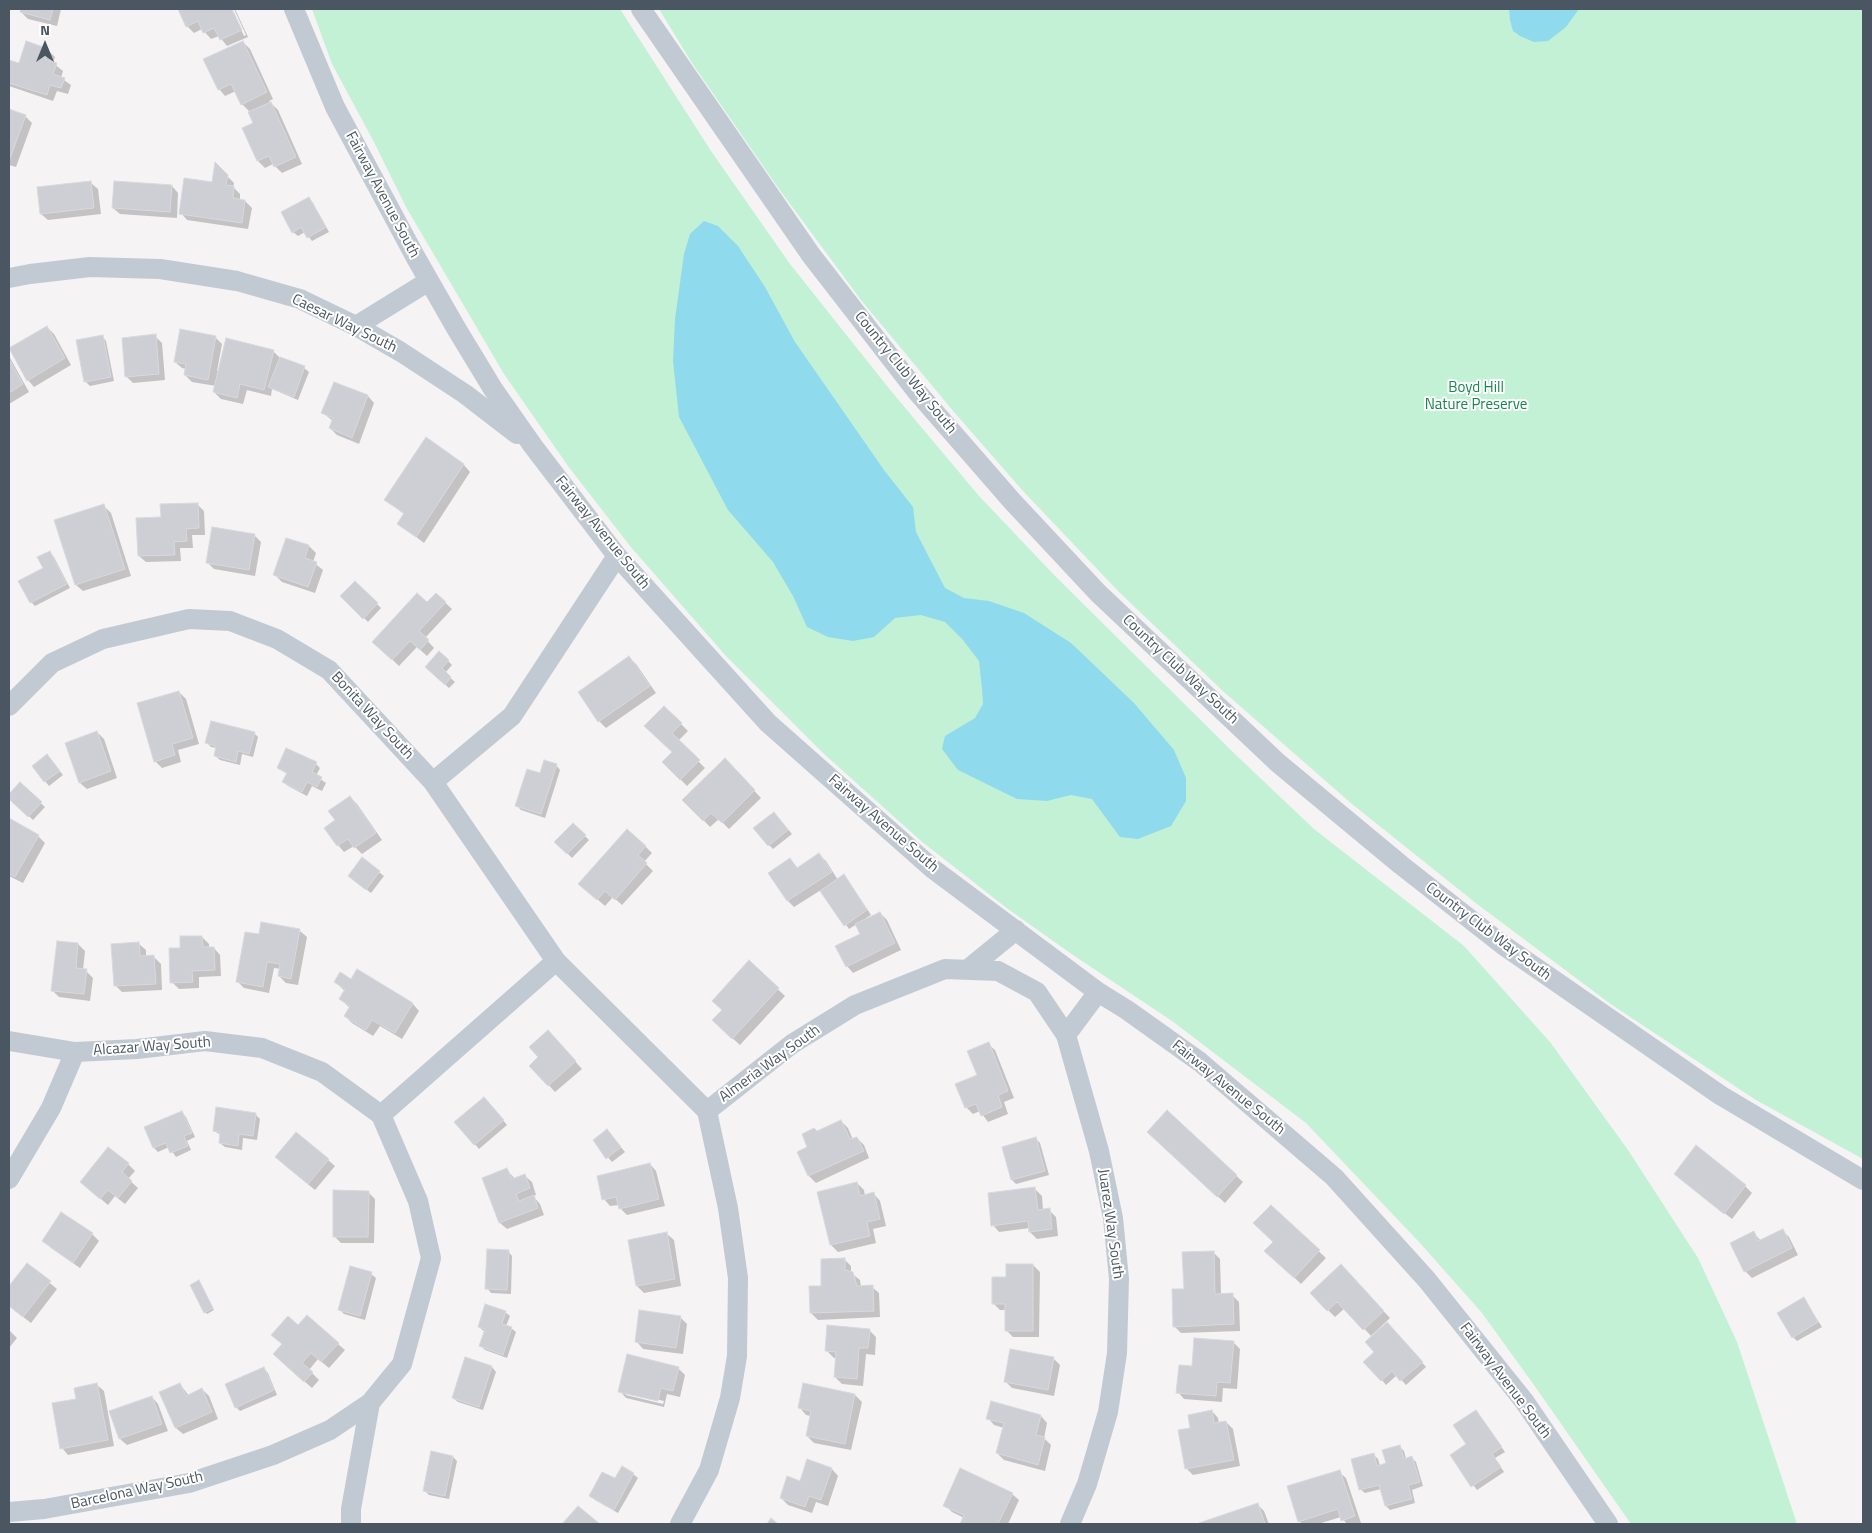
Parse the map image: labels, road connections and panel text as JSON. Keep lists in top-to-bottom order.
{
  "streets": {
    "street": [
      "Fairway Avenue South",
      "Caesar Way South",
      "Country Club Way South",
      "Bonita Way South",
      "Alcazar Way South",
      "Almeria Way South",
      "Juarez Way South",
      "Barcelona Way South"
    ]
  },
  "crossings": [
    ["Fairway Avenue South", "Caesar Way South"],
    ["Bonita Way South", "Almeria Way South"],
    ["Almeria Way South", "Juarez Way South"]
  ],
  "parks": ["Boyd Hill Nature Preserve"],
  "north": "top"
}
